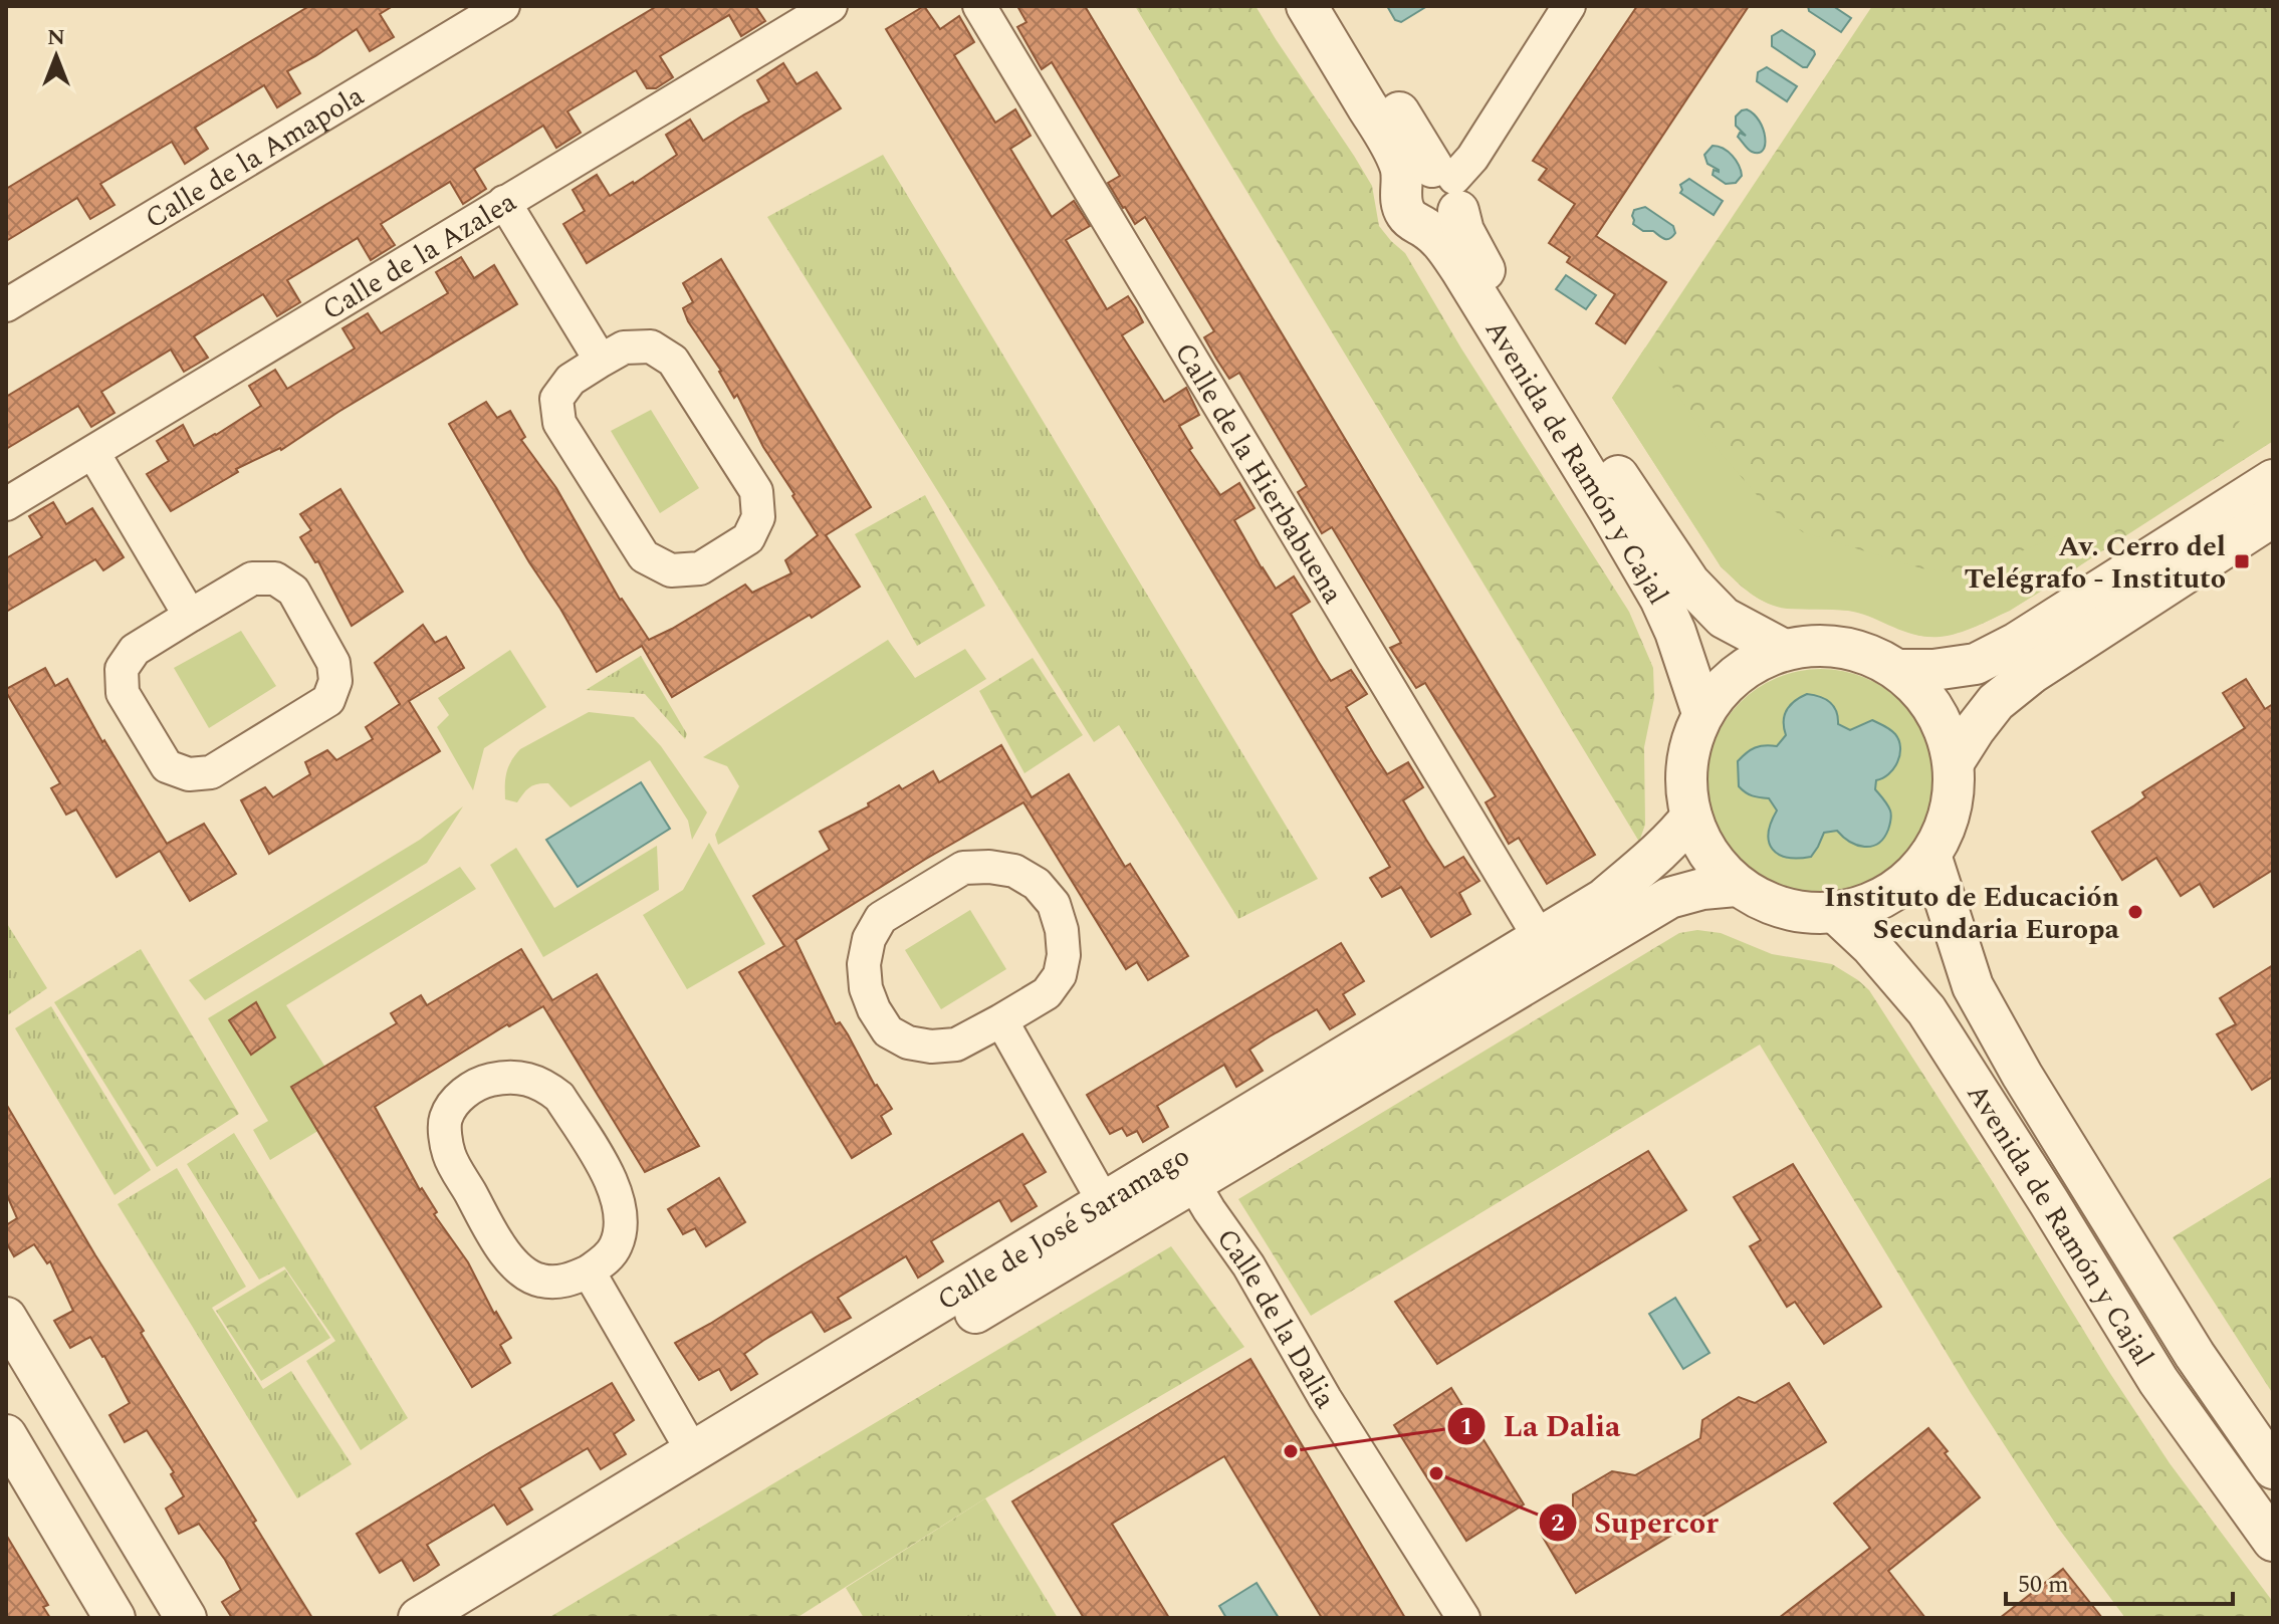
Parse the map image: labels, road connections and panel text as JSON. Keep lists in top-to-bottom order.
{
  "streets": {
    "street": [
      "Calle de la Amapola",
      "Calle de la Azalea",
      "Avenida de Ramón y Cajal",
      "Calle de la Hierbabuena",
      "Calle de José Saramago",
      "Calle de la Dalia"
    ]
  },
  "crossings": [
    ["Avenida de Ramón y Cajal", "Calle de José Saramago"],
    ["Calle de la Hierbabuena", "Calle de José Saramago"],
    ["Calle de José Saramago", "Calle de la Dalia"]
  ],
  "places": {
    "transit": ["Av. Cerro del Telégrafo - Instituto"],
    "other": ["Instituto de Educación Secundaria Europa", "La Dalia", "Supercor"]
  },
  "scale_bar": "50 m",
  "north": "top"
}
